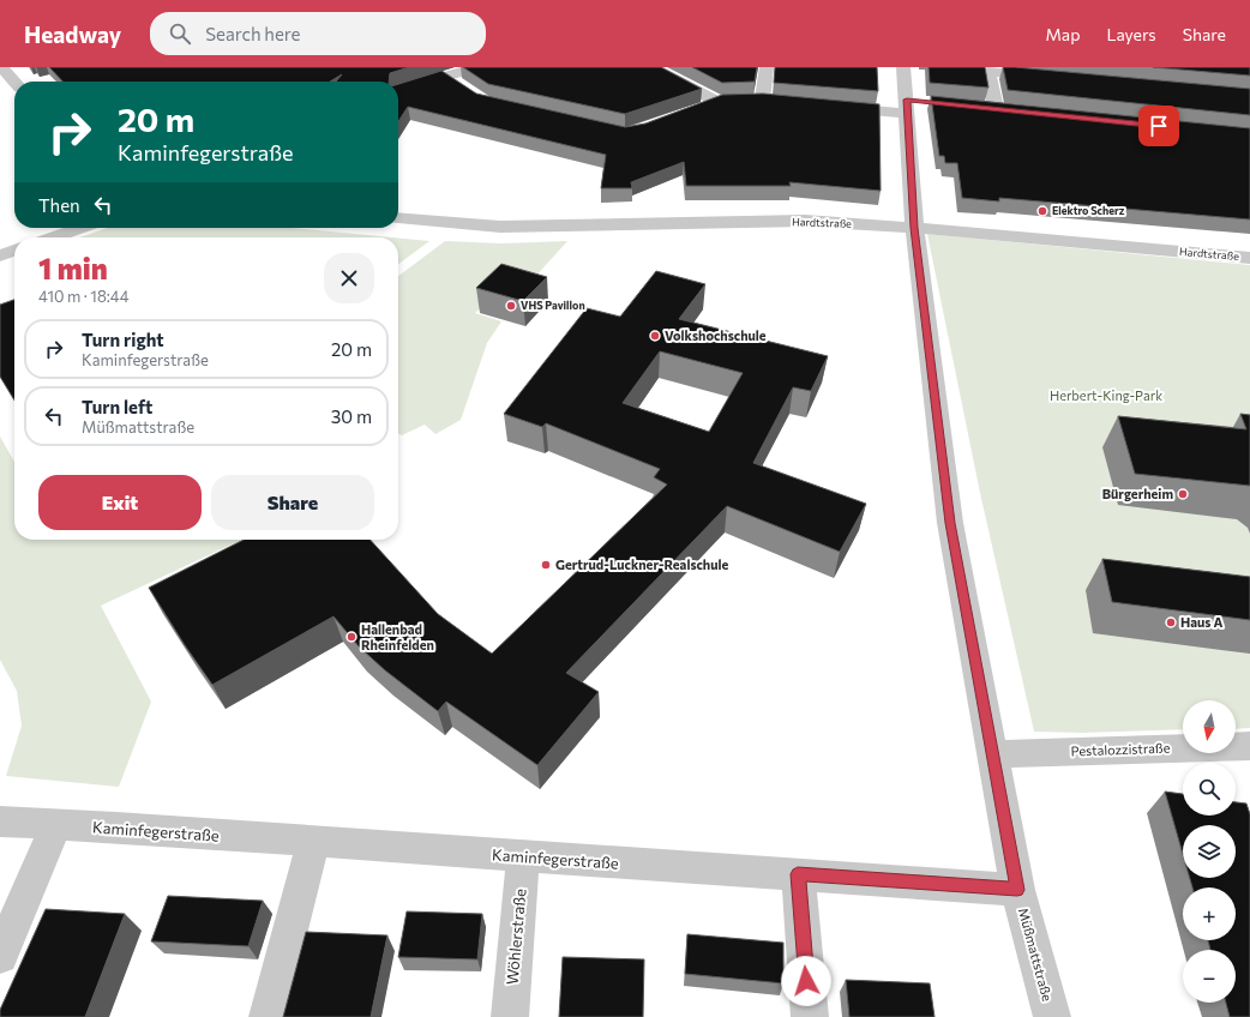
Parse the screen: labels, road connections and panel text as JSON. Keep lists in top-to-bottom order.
{
  "streets": {
    "street": [
      "Hardtstraße",
      "Pestalozzistraße",
      "Kaminfegerstraße",
      "Wöhlerstraße",
      "Müßmattstraße"
    ]
  },
  "crossings": [
    ["Hardtstraße", "Müßmattstraße"],
    ["Pestalozzistraße", "Müßmattstraße"],
    ["Kaminfegerstraße", "Wöhlerstraße"],
    ["Kaminfegerstraße", "Müßmattstraße"]
  ],
  "parks": ["Herbert-King-Park"],
  "places": [
    "Elektro Scherz",
    "VHS Pavillon",
    "Volkshochschule",
    "Bürgerheim",
    "Gertrud-Luckner-Realschule",
    "Haus A",
    "Hallenbad Rheinfelden"
  ],
  "north": "bottom",
  "page": {
    "header": "Headway",
    "search": "Search here",
    "nav": ["Map", "Layers", "Share"],
    "turn": ["20 m", "Kaminfegerstraße"],
    "then": "Then",
    "heading": ["1 min", "410 m · 18:44"],
    "list": [
      {
        "name": "Turn right",
        "note": "Kaminfegerstraße",
        "value": "20 m"
      },
      {
        "name": "Turn left",
        "note": "Müßmattstraße",
        "value": "30 m"
      }
    ],
    "buttons": ["Exit", "Share"],
    "map_buttons": ["+", "−"]
  }
}
